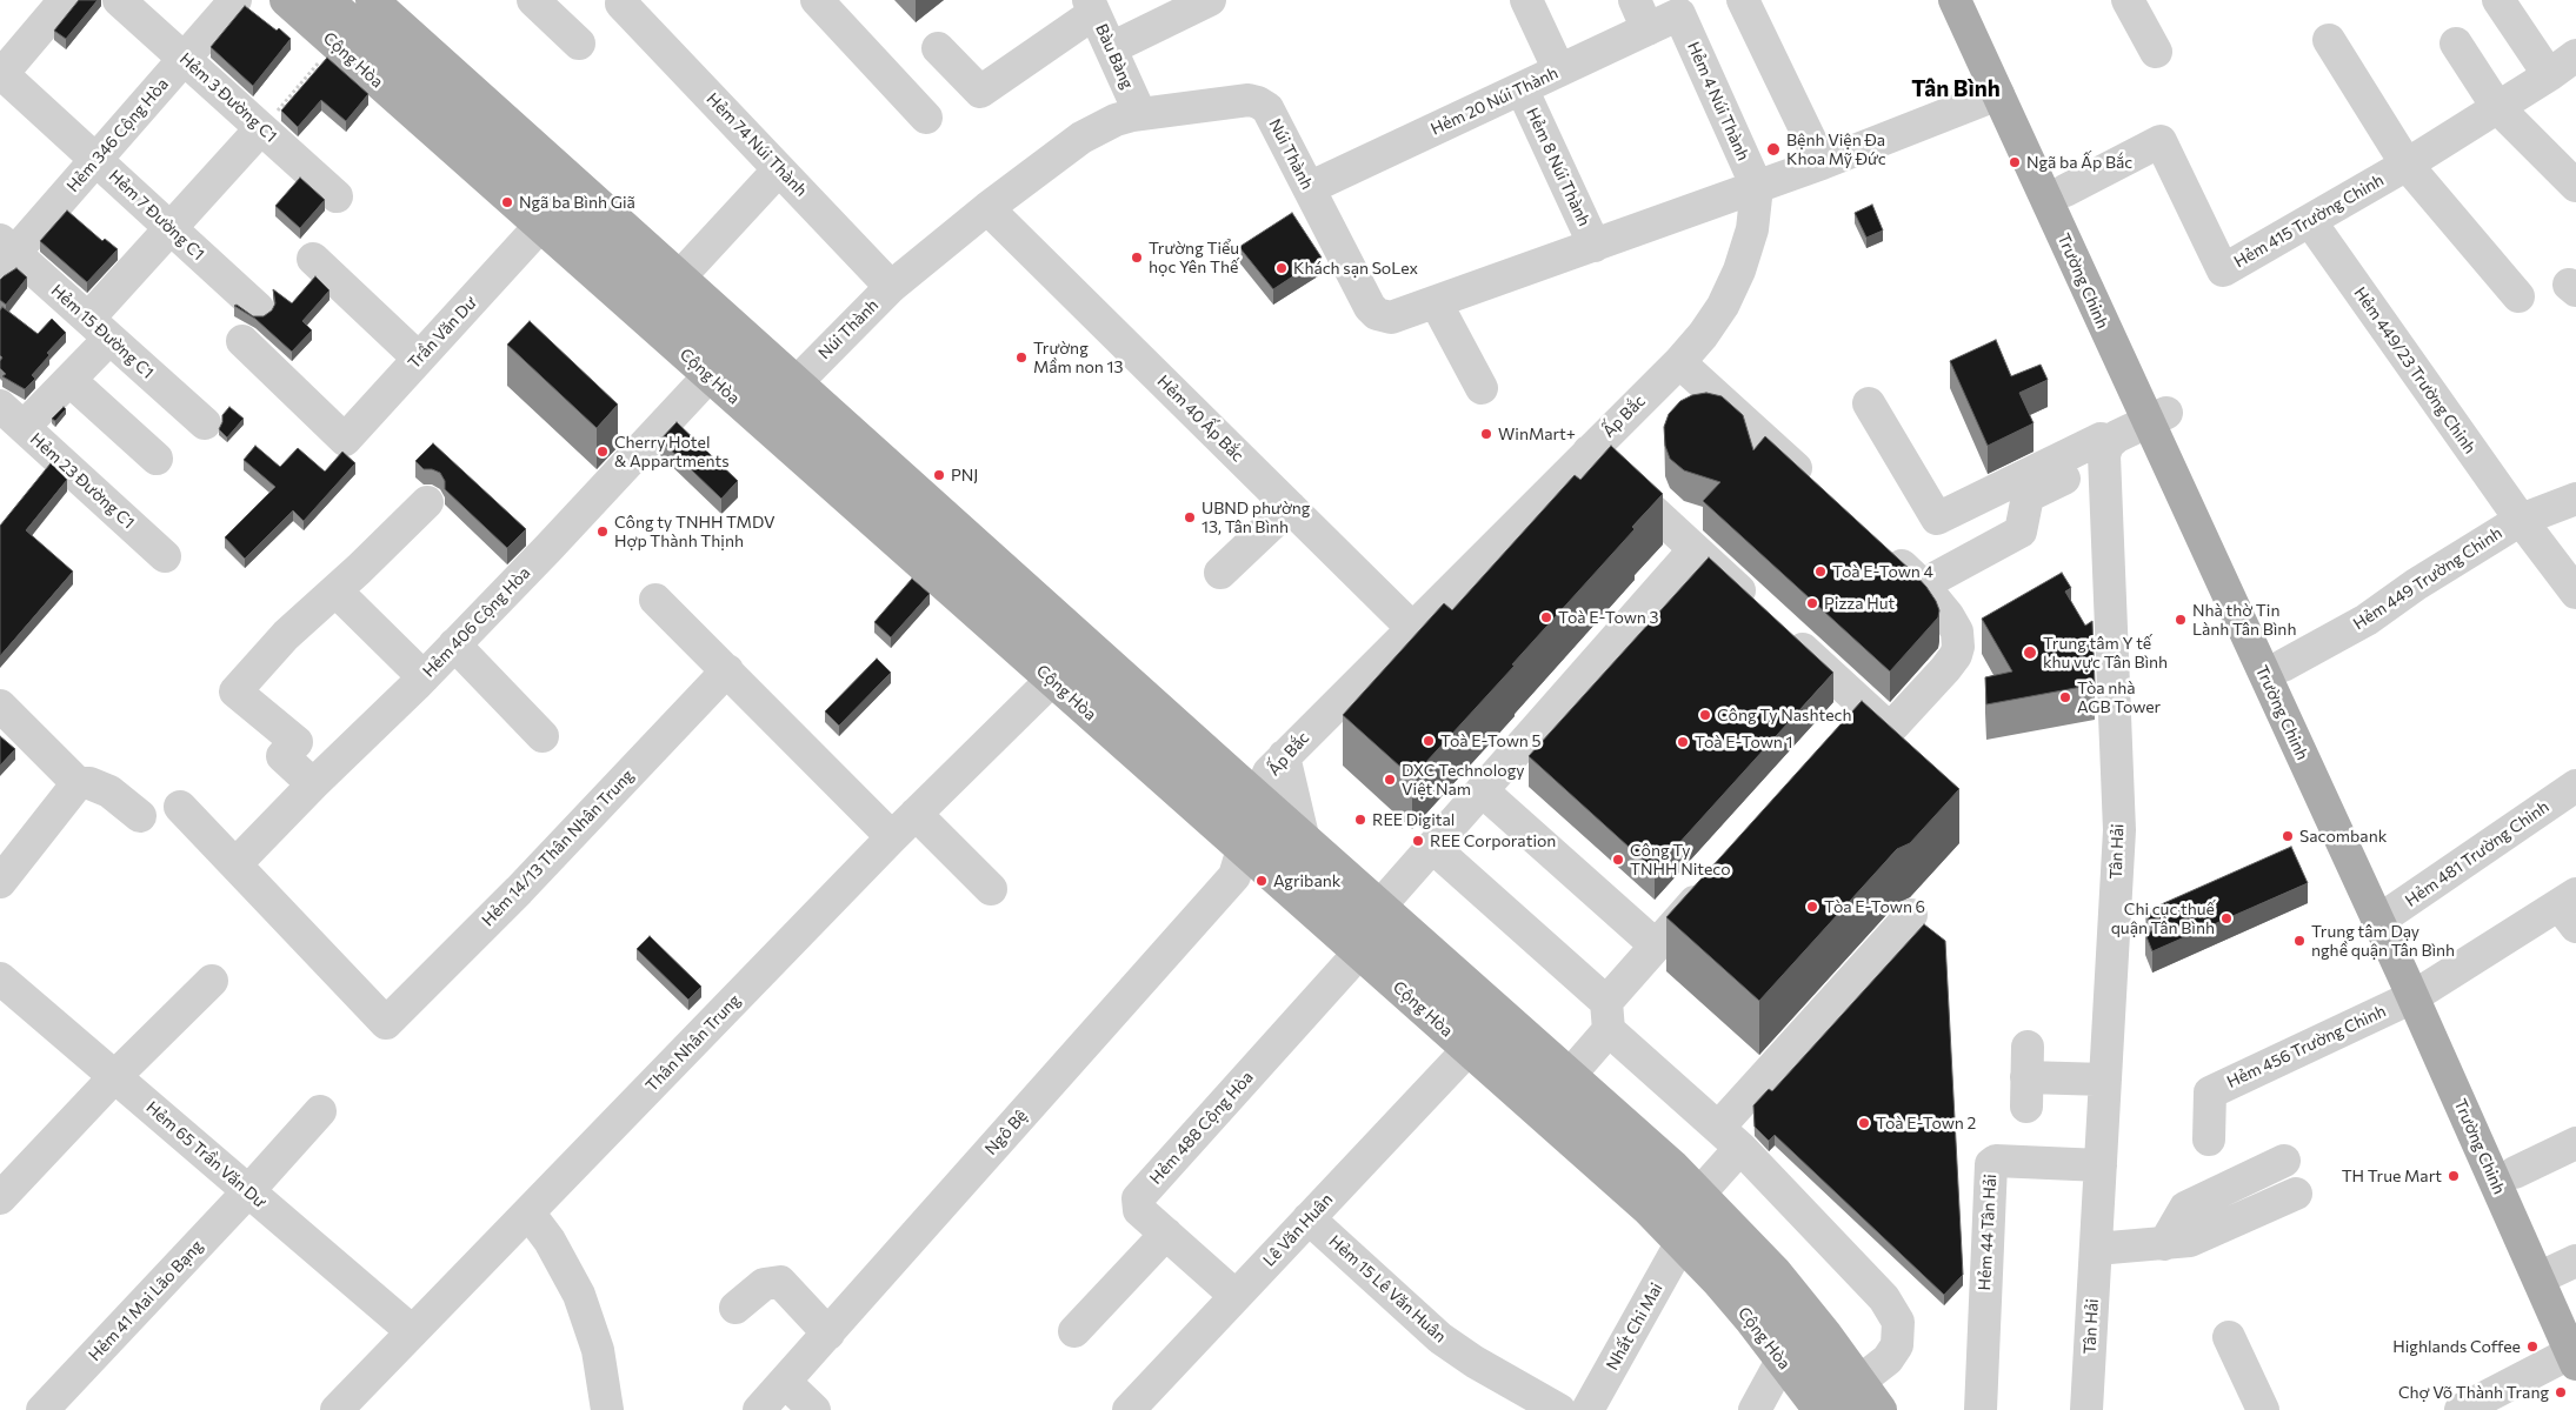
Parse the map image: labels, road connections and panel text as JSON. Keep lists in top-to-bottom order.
{
  "streets": {
    "main road": ["Cộng Hòa", "Trường Chinh"],
    "street": [
      "Bàu Bàng",
      "Hẻm 3 Đường C1",
      "Hẻm 20 Núi Thành",
      "Hẻm 4 Núi Thành",
      "Hẻm 346 Cộng Hòa",
      "Hẻm 74 Núi Thành",
      "Núi Thành",
      "Hẻm 8 Núi Thành",
      "Hẻm 7 Đường C1",
      "Hẻm 415 Trường Chinh",
      "Hẻm 15 Đường C1",
      "Trần Văn Dư",
      "Hẻm 449/23 Trường Chinh",
      "Ấp Bắc",
      "Hẻm 40 Ấp Bắc",
      "Hẻm 23 Đường C1",
      "Hẻm 449 Trường Chinh",
      "Hẻm 406 Cộng Hòa",
      "Hẻm 14/13 Thân Nhân Trung",
      "Tân Hải",
      "Hẻm 481 Trường Chinh",
      "Thân Nhân Trung",
      "Hẻm 456 Trường Chinh",
      "Hẻm 488 Cộng Hòa",
      "Ngô Bệ",
      "Hẻm 65 Trần Văn Dư",
      "Lê Văn Huân",
      "Hẻm 44 Tân Hải",
      "Hẻm 15 Lê Văn Huân",
      "Hẻm 41 Mai Lão Bạng",
      "Nhất Chi Mai"
    ]
  },
  "crossings": [
    ["Bàu Bàng", "Núi Thành"],
    ["Cộng Hòa", "Núi Thành"],
    ["Cộng Hòa", "Trần Văn Dư"],
    ["Cộng Hòa", "Ấp Bắc"],
    ["Cộng Hòa", "Hẻm 406 Cộng Hòa"],
    ["Cộng Hòa", "Thân Nhân Trung"],
    ["Cộng Hòa", "Hẻm 488 Cộng Hòa"],
    ["Cộng Hòa", "Ngô Bệ"],
    ["Cộng Hòa", "Lê Văn Huân"],
    ["Cộng Hòa", "Nhất Chi Mai"],
    ["Hẻm 3 Đường C1", "Hẻm 346 Cộng Hòa"],
    ["Hẻm 20 Núi Thành", "Hẻm 4 Núi Thành"],
    ["Hẻm 20 Núi Thành", "Núi Thành"],
    ["Hẻm 20 Núi Thành", "Hẻm 8 Núi Thành"],
    ["Hẻm 4 Núi Thành", "Núi Thành"],
    ["Hẻm 4 Núi Thành", "Ấp Bắc"],
    ["Hẻm 346 Cộng Hòa", "Hẻm 7 Đường C1"],
    ["Hẻm 346 Cộng Hòa", "Hẻm 15 Đường C1"],
    ["Hẻm 74 Núi Thành", "Núi Thành"],
    ["Núi Thành", "Hẻm 8 Núi Thành"],
    ["Núi Thành", "Ấp Bắc"],
    ["Núi Thành", "Hẻm 40 Ấp Bắc"],
    ["Hẻm 415 Trường Chinh", "Trường Chinh"],
    ["Hẻm 415 Trường Chinh", "Hẻm 449/23 Trường Chinh"],
    ["Trường Chinh", "Hẻm 449 Trường Chinh"],
    ["Trường Chinh", "Hẻm 481 Trường Chinh"],
    ["Trường Chinh", "Hẻm 456 Trường Chinh"],
    ["Hẻm 449/23 Trường Chinh", "Hẻm 449 Trường Chinh"],
    ["Ấp Bắc", "Hẻm 40 Ấp Bắc"],
    ["Ấp Bắc", "Ngô Bệ"],
    ["Hẻm 406 Cộng Hòa", "Hẻm 14/13 Thân Nhân Trung"],
    ["Tân Hải", "Hẻm 44 Tân Hải"],
    ["Thân Nhân Trung", "Hẻm 65 Trần Văn Dư"],
    ["Hẻm 488 Cộng Hòa", "Lê Văn Huân"],
    ["Hẻm 65 Trần Văn Dư", "Hẻm 41 Mai Lão Bạng"],
    ["Lê Văn Huân", "Hẻm 15 Lê Văn Huân"]
  ],
  "districts": ["Tân Bình"],
  "places": [
    "Bệnh Viện Đa Khoa Mỹ Đức",
    "Ngã ba Ấp Bắc",
    "Ngã ba Bình Giã",
    "Trường Tiểu học Yên Thế",
    "Khách sạn SoLex",
    "Trường Mầm non 13",
    "WinMart+",
    "Cherry Hotel & Appartments",
    "PNJ",
    "UBND phường 13, Tân Bình",
    "Công ty TNHH TMDV Hợp Thành Thịnh",
    "Toà E-Town 4",
    "Pizza Hut",
    "Toà E-Town 3",
    "Nhà thờ Tin Lành Tân Bình",
    "Trung tâm Y tế khu vực Tân Bình",
    "Tòa nhà AGB Tower",
    "Công Ty Nashtech",
    "Toà E-Town 5",
    "Toà E-Town 1",
    "DXC Technology Việt Nam",
    "REE Digital",
    "Sacombank",
    "REE Corporation",
    "Công Ty TNHH Niteco",
    "Agribank",
    "Tòa E-Town 6",
    "Chi cục thuế quận Tân Bình",
    "Trung tâm Dạy nghề quận Tân Bình",
    "Toà E-Town 2",
    "TH True Mart",
    "Highlands Coffee",
    "Chợ Võ Thành Trang"
  ]
}
